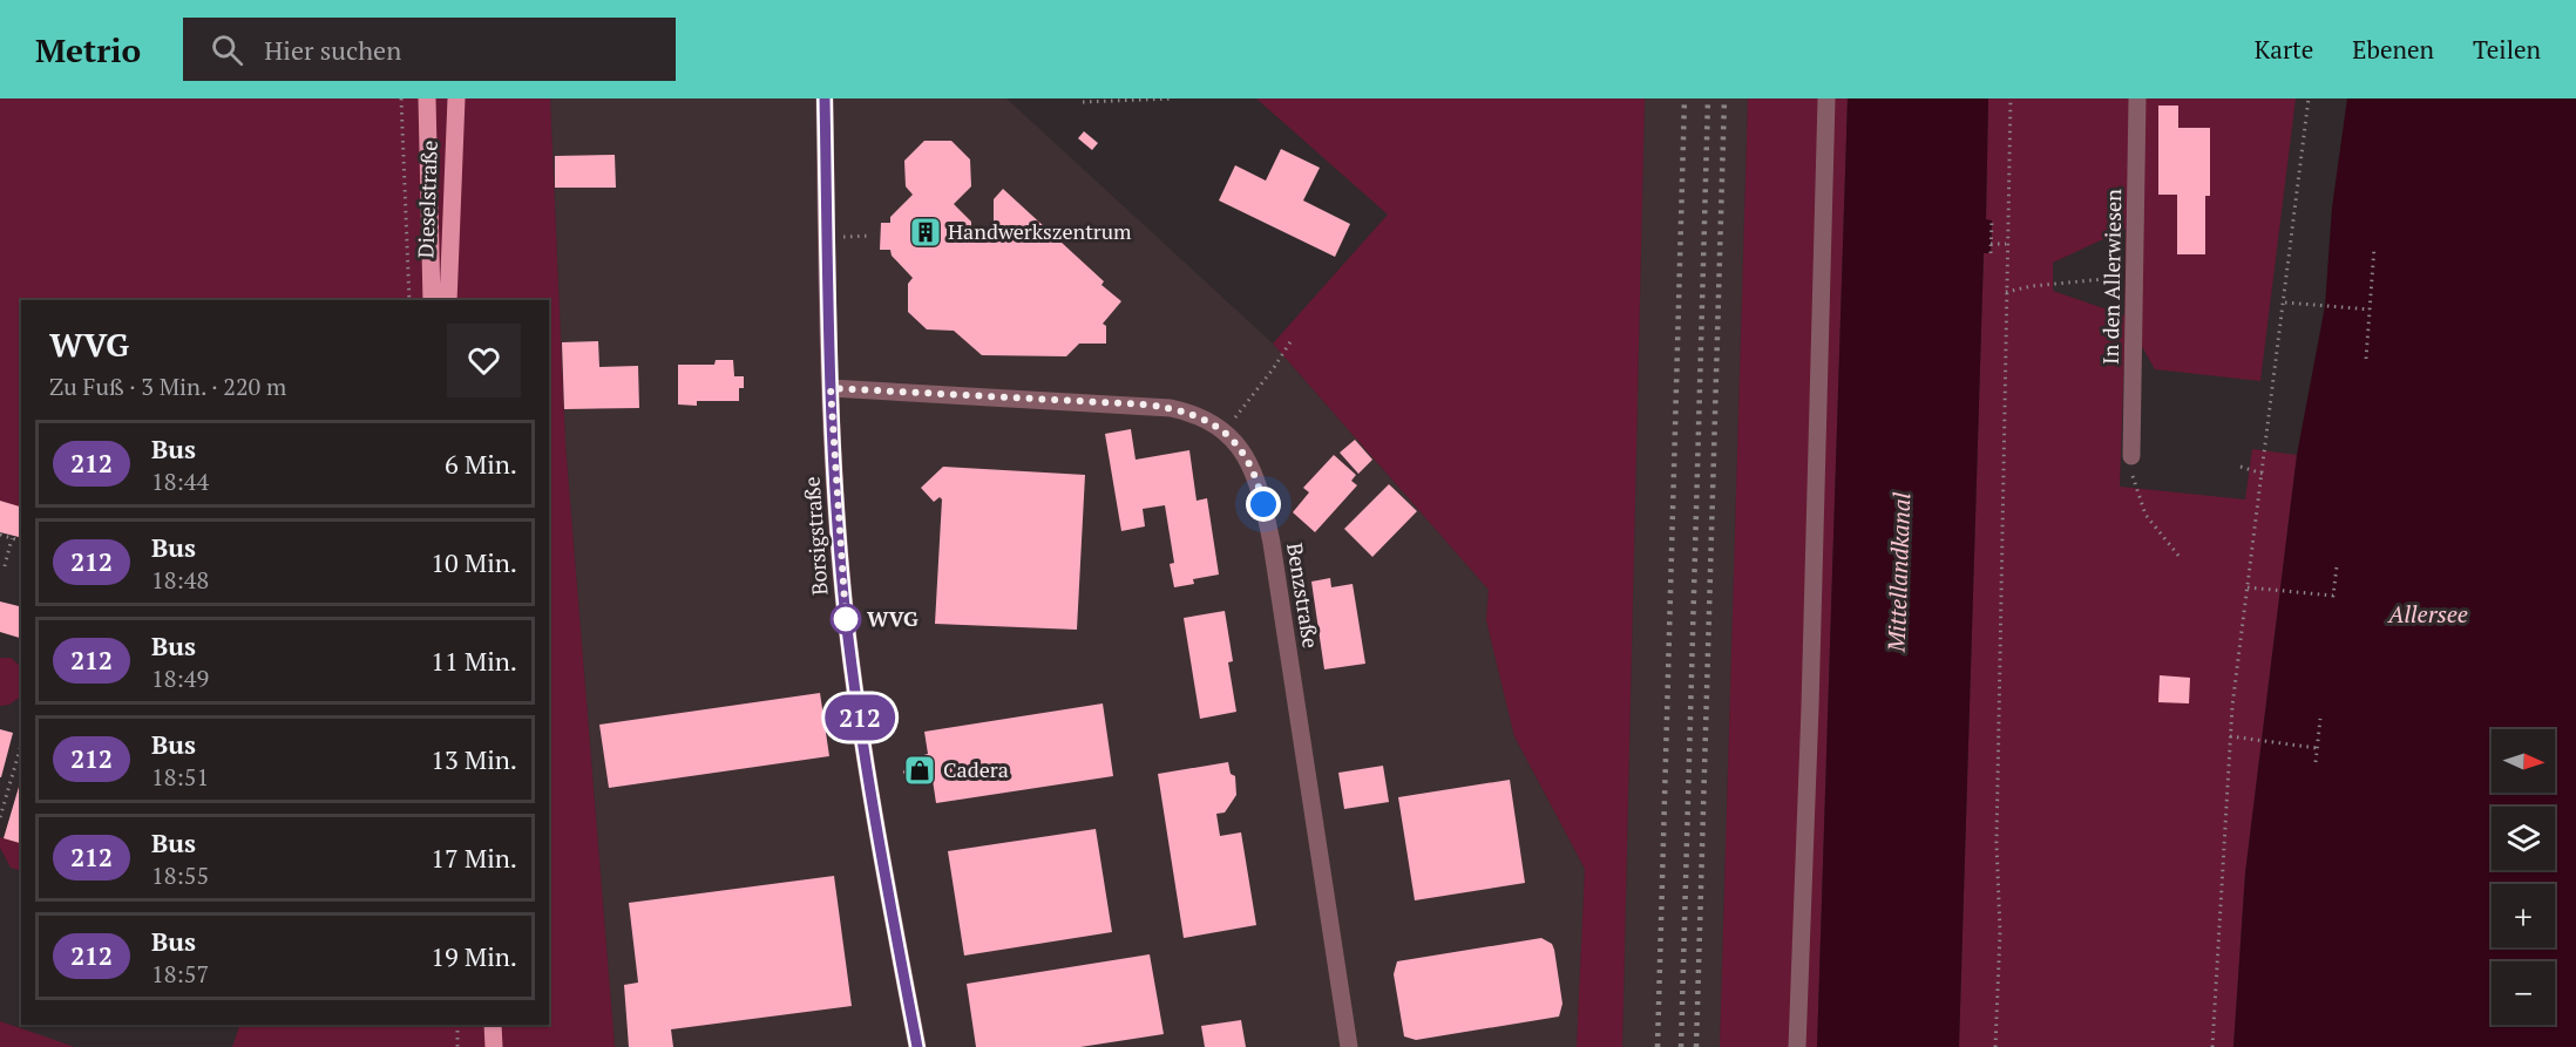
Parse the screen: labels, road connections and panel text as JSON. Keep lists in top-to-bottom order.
{
  "streets": {
    "main road": ["Dieselstraße"],
    "street": ["In den Allerwiesen", "Borsigstraße", "Benzstraße"]
  },
  "crossings": [
    ["Borsigstraße", "Benzstraße"]
  ],
  "water": ["Mittellandkanal", "Allersee"],
  "places": {
    "building": ["Handwerkszentrum"],
    "other": ["WVG"],
    "shop": ["Cadera"]
  },
  "lines": ["bus line 212"],
  "north": "right",
  "page": {
    "header": "Metrio",
    "search": "Hier suchen",
    "nav": ["Karte", "Ebenen", "Teilen"],
    "on_map": "212",
    "heading": ["WVG", "Zu Fuß · 3 Min. · 220 m"],
    "list": [
      {
        "mark": "212",
        "name": "Bus",
        "note": "18:44",
        "value": "6 Min."
      },
      {
        "mark": "212",
        "name": "Bus",
        "note": "18:48",
        "value": "10 Min."
      },
      {
        "mark": "212",
        "name": "Bus",
        "note": "18:49",
        "value": "11 Min."
      },
      {
        "mark": "212",
        "name": "Bus",
        "note": "18:51",
        "value": "13 Min."
      },
      {
        "mark": "212",
        "name": "Bus",
        "note": "18:55",
        "value": "17 Min."
      },
      {
        "mark": "212",
        "name": "Bus",
        "note": "18:57",
        "value": "19 Min."
      }
    ],
    "map_buttons": ["+", "−"]
  }
}
